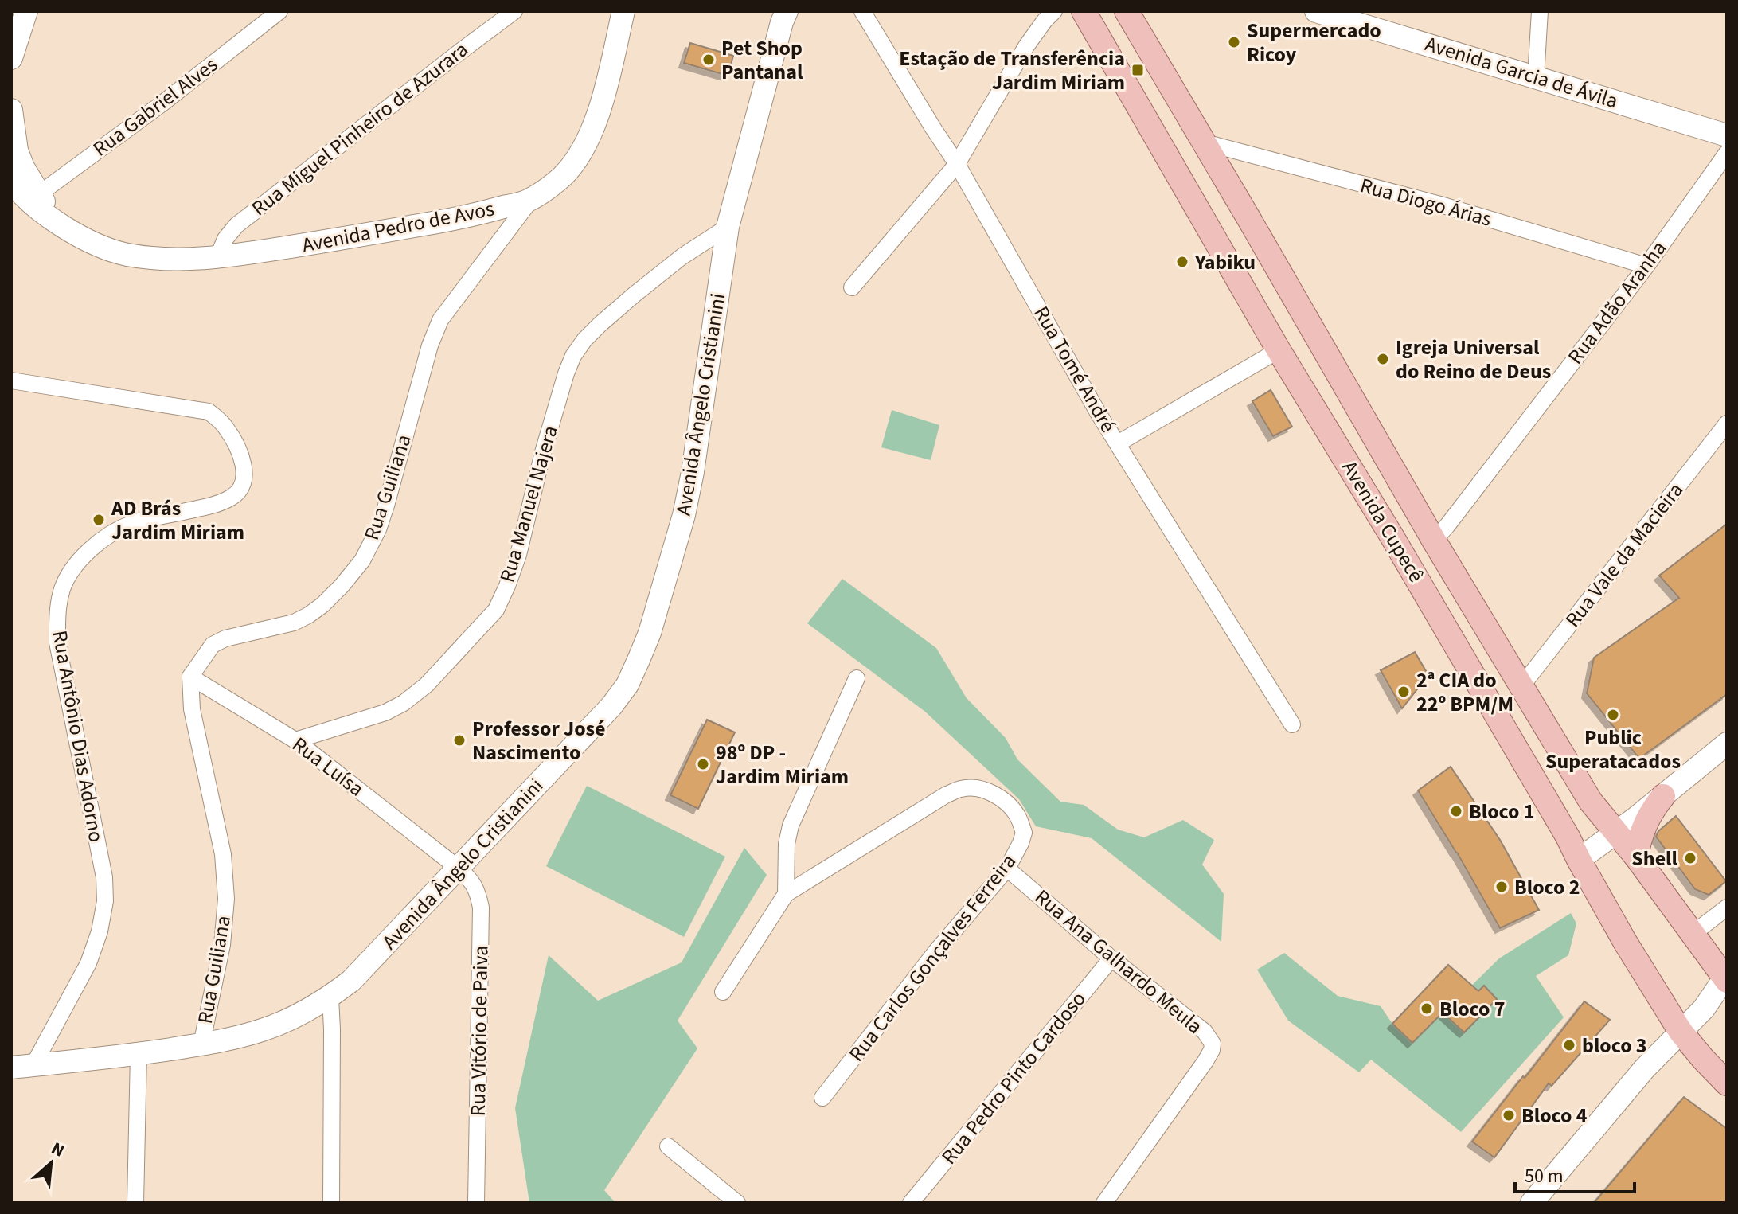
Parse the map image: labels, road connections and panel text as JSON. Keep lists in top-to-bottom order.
{
  "streets": {
    "main road": ["Avenida Cupecê"],
    "street": [
      "Avenida Garcia de Ávila",
      "Rua Gabriel Alves",
      "Rua Miguel Pinheiro de Azurara",
      "Rua Diogo Árias",
      "Avenida Pedro de Avos",
      "Rua Adão Aranha",
      "Rua Tomé André",
      "Avenida Ângelo Cristianini",
      "Rua Guiliana",
      "Rua Manuel Najera",
      "Rua Vale da Macieira",
      "Rua Antônio Dias Adorno",
      "Rua Luísa",
      "Rua Carlos Gonçalves Ferreira",
      "Rua Ana Galhardo Meula",
      "Rua Vitório de Paiva",
      "Rua Pedro Pinto Cardoso"
    ]
  },
  "crossings": [
    ["Rua Gabriel Alves", "Avenida Pedro de Avos"],
    ["Rua Miguel Pinheiro de Azurara", "Avenida Pedro de Avos"],
    ["Rua Diogo Árias", "Rua Adão Aranha"],
    ["Rua Diogo Árias", "Avenida Cupecê"],
    ["Avenida Pedro de Avos", "Rua Guiliana"],
    ["Rua Adão Aranha", "Avenida Cupecê"],
    ["Avenida Ângelo Cristianini", "Rua Guiliana"],
    ["Avenida Ângelo Cristianini", "Rua Manuel Najera"],
    ["Avenida Ângelo Cristianini", "Rua Antônio Dias Adorno"],
    ["Avenida Ângelo Cristianini", "Rua Luísa"],
    ["Avenida Ângelo Cristianini", "Rua Vitório de Paiva"],
    ["Rua Guiliana", "Rua Luísa"],
    ["Rua Manuel Najera", "Rua Luísa"],
    ["Avenida Cupecê", "Rua Vale da Macieira"],
    ["Rua Luísa", "Rua Vitório de Paiva"],
    ["Rua Carlos Gonçalves Ferreira", "Rua Ana Galhardo Meula"],
    ["Rua Ana Galhardo Meula", "Rua Pedro Pinto Cardoso"]
  ],
  "places": {
    "other": [
      "Supermercado Ricoy",
      "Pet Shop Pantanal",
      "Yabiku",
      "Igreja Universal do Reino de Deus",
      "AD Brás Jardim Miriam",
      "2ª CIA do 22º BPM/M",
      "Public Superatacados",
      "Professor José Nascimento",
      "98º DP - Jardim Miriam",
      "Bloco 1",
      "Shell",
      "Bloco 2",
      "Bloco 7",
      "bloco 3",
      "Bloco 4"
    ],
    "transit": ["Estação de Transferência Jardim Miriam"]
  },
  "scale_bar": "50 m",
  "north": "top right"
}
